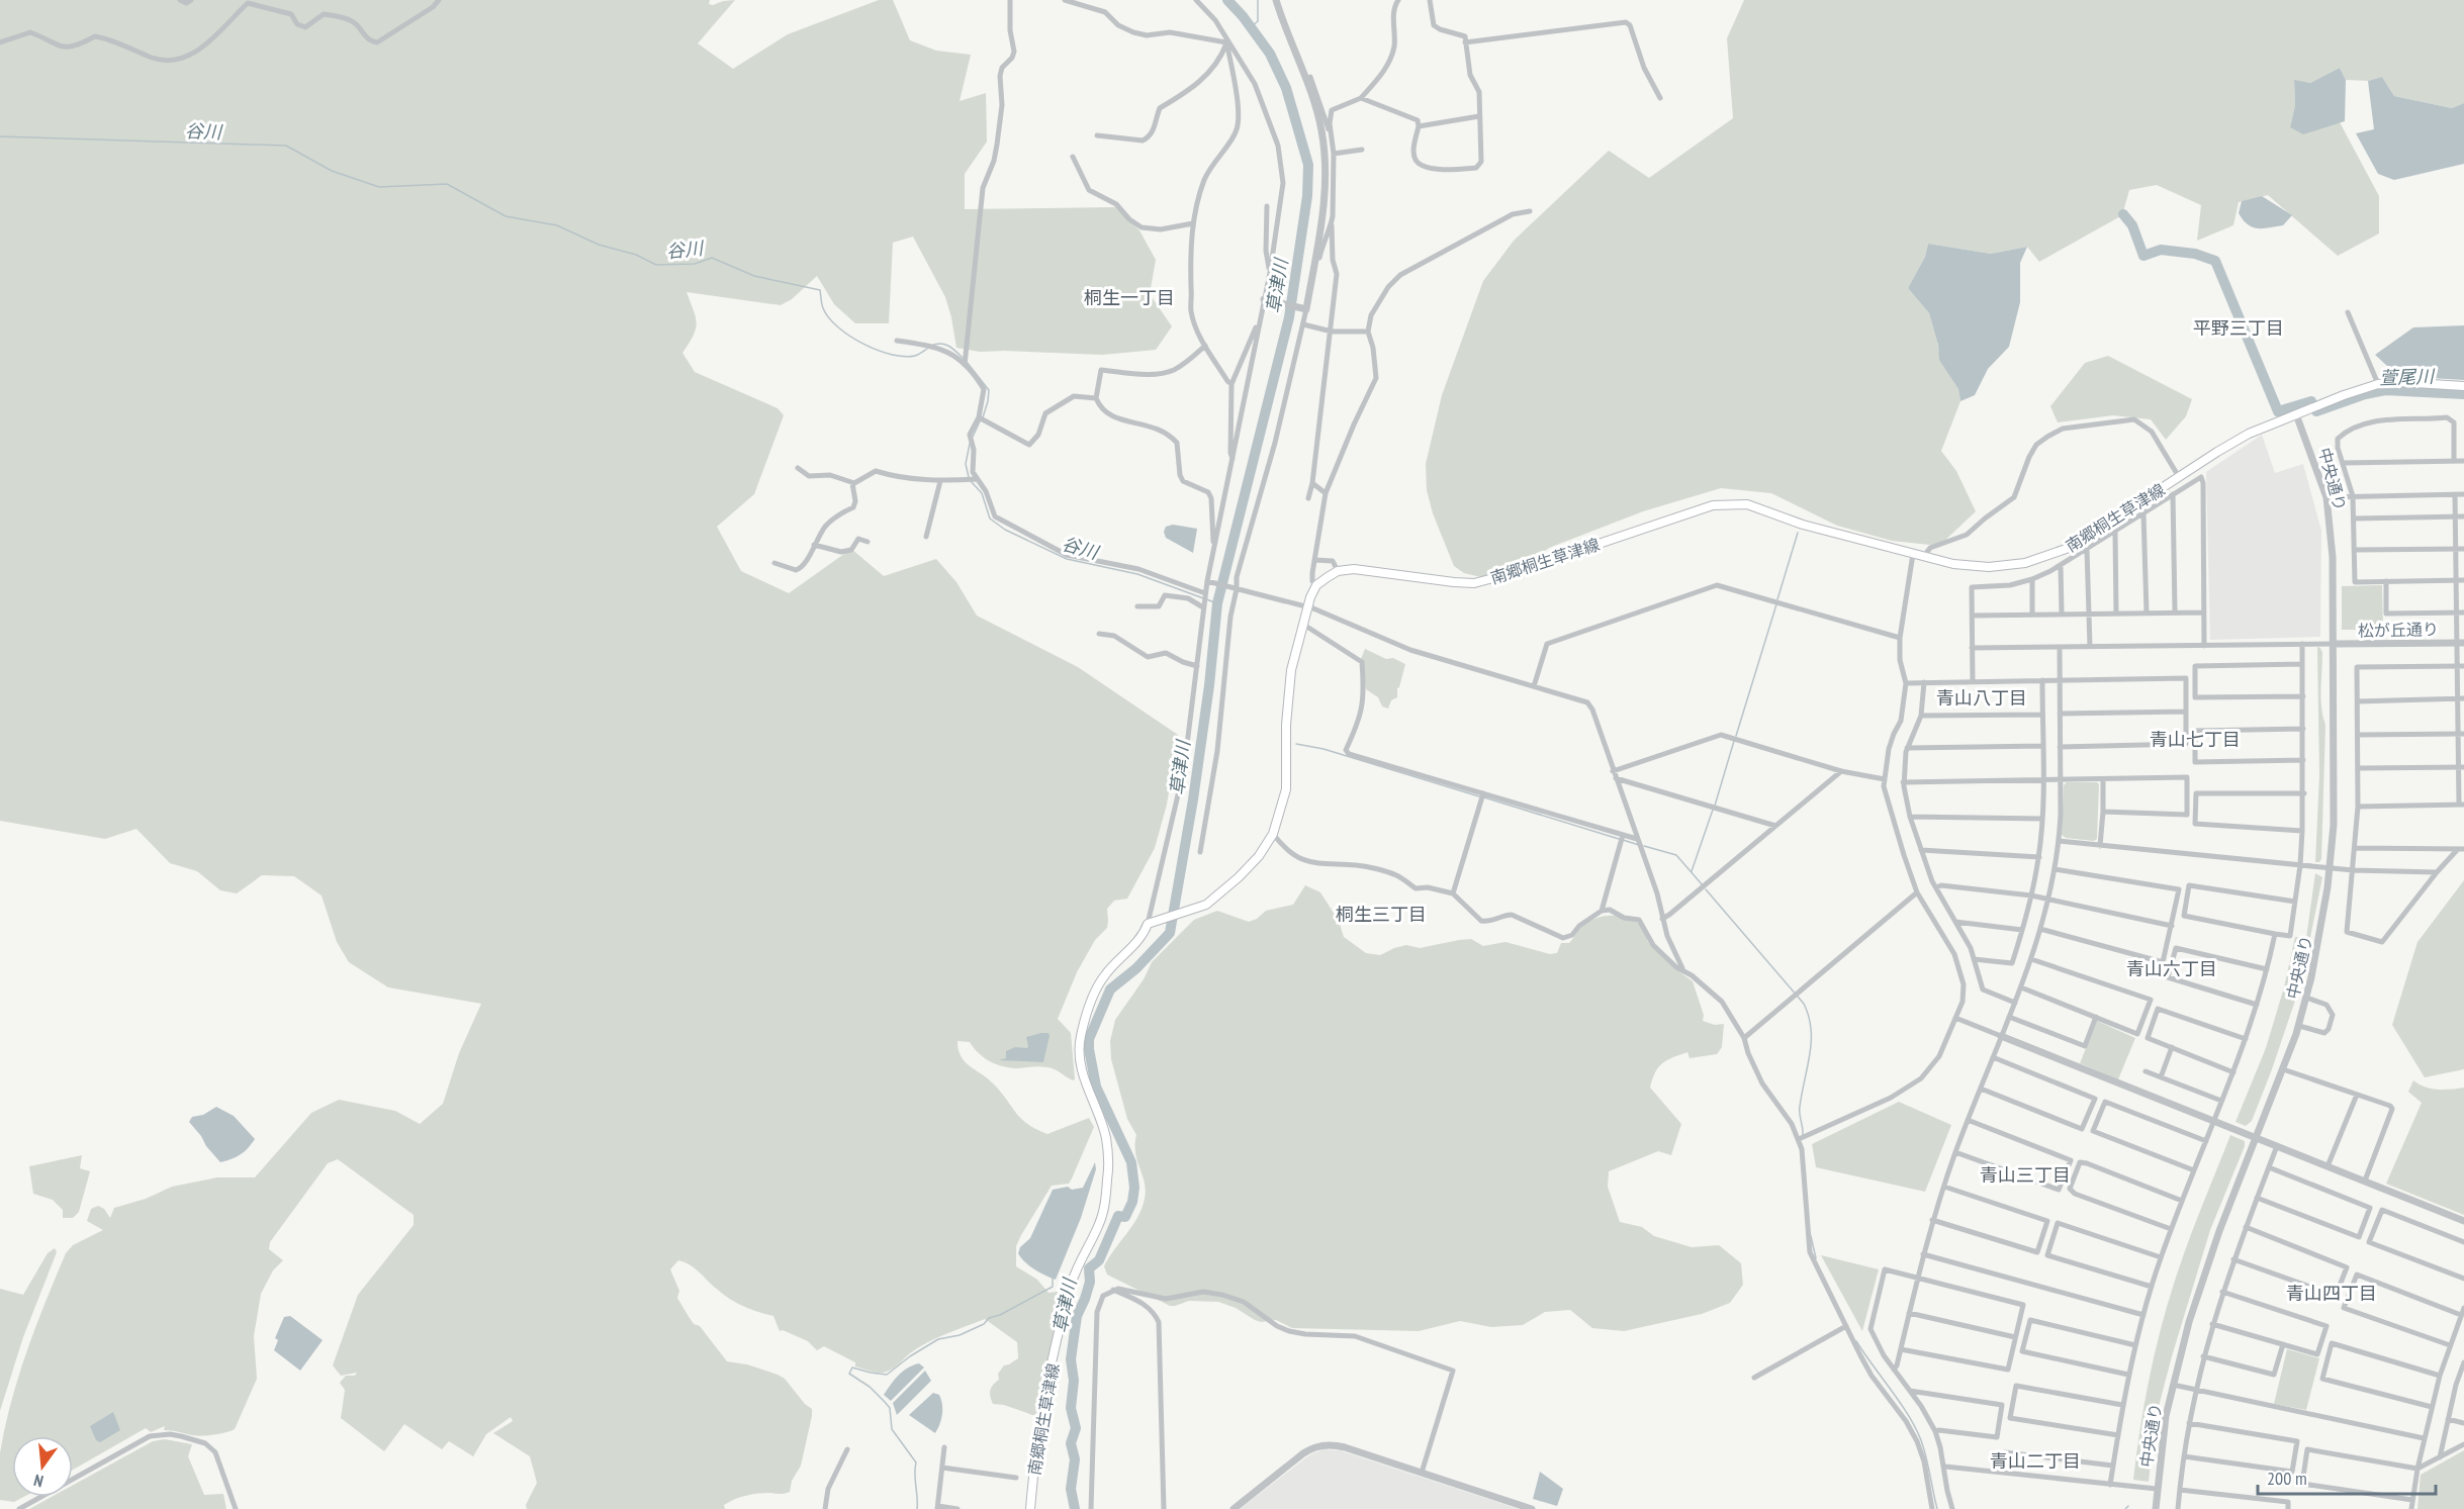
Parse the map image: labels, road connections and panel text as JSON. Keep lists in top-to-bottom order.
{
  "streets": {
    "main road": ["南郷桐生草津線"],
    "street": ["中央通り", "松が丘通り"]
  },
  "crossings": [
    ["中央通り", "南郷桐生草津線"],
    ["中央通り", "松が丘通り"]
  ],
  "districts": [
    "桐生一丁目",
    "平野三丁目",
    "青山八丁目",
    "青山七丁目",
    "桐生三丁目",
    "青山六丁目",
    "青山三丁目",
    "青山四丁目",
    "青山二丁目"
  ],
  "water": ["谷川", "草津川", "萱尾川"],
  "scale_bar": "200 m",
  "north": "bottom"
}
